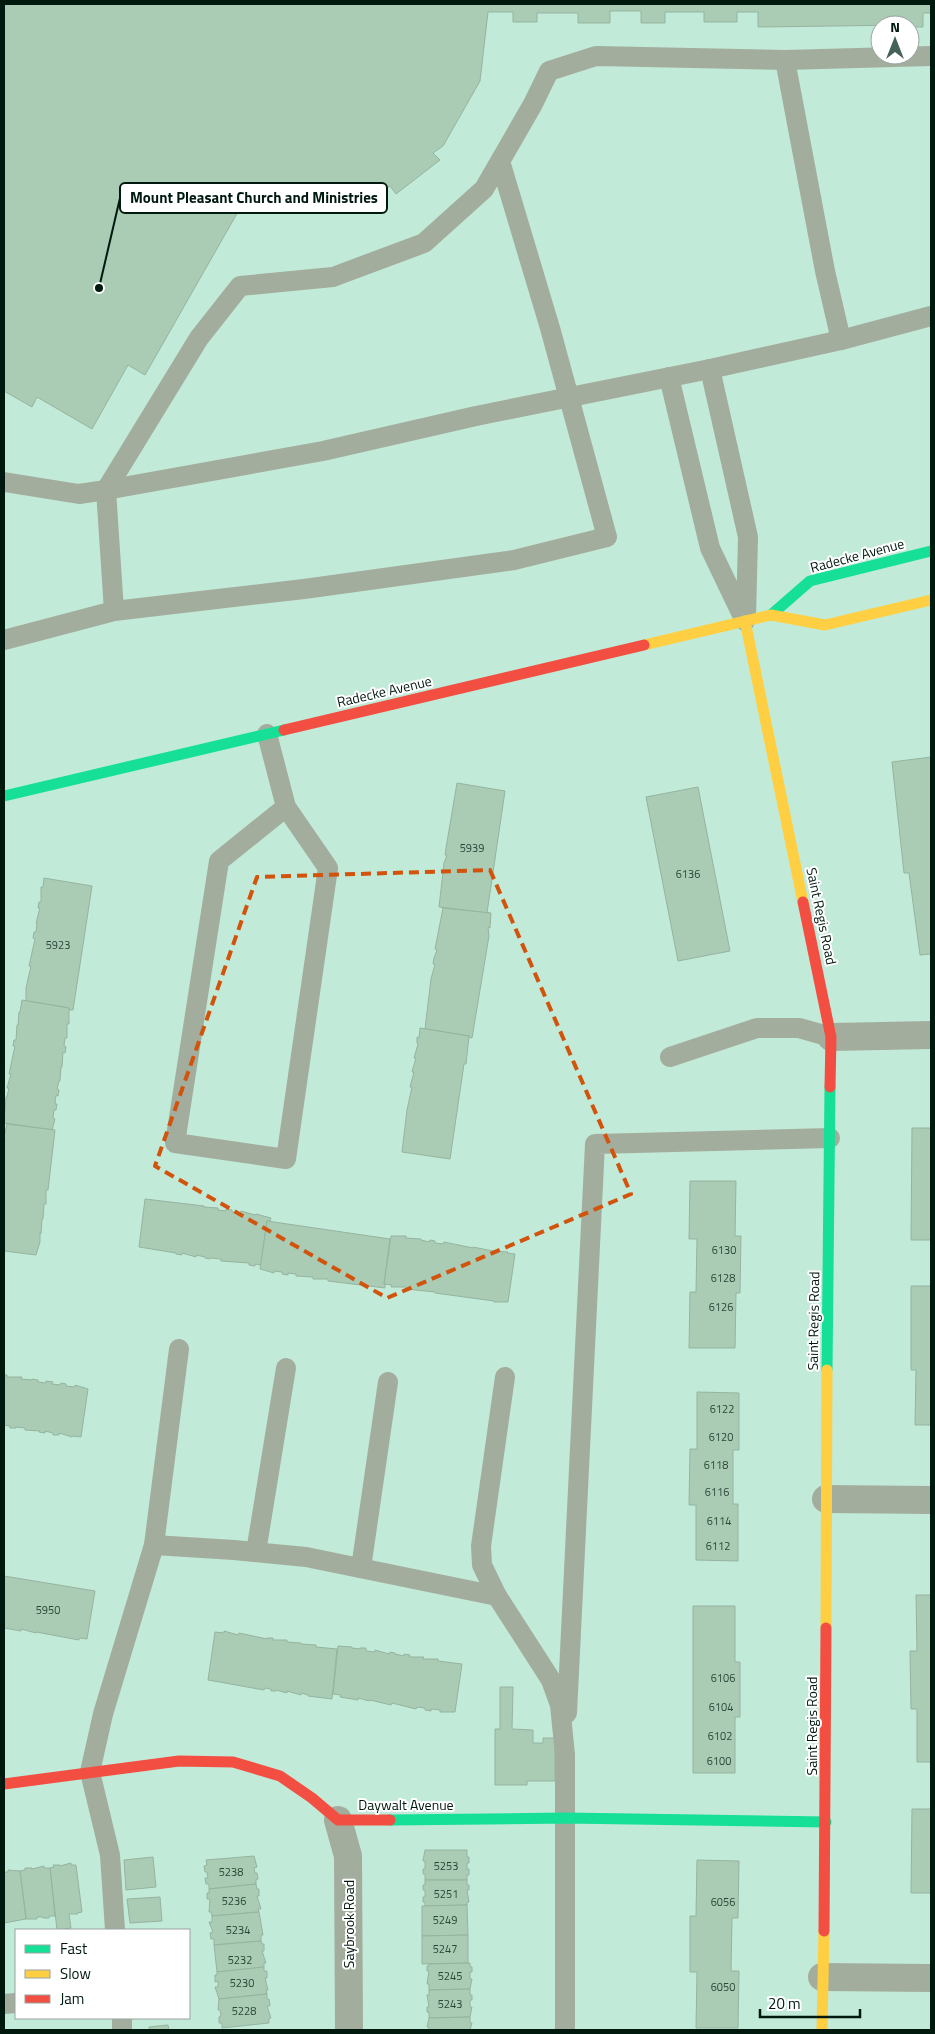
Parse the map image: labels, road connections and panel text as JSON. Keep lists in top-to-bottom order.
{
  "streets": {
    "street": [
      "Radecke Avenue",
      "Saint Regis Road",
      "Daywalt Avenue",
      "Saybrook Road"
    ]
  },
  "crossings": [
    ["Radecke Avenue", "Saint Regis Road"],
    ["Saint Regis Road", "Daywalt Avenue"],
    ["Daywalt Avenue", "Saybrook Road"]
  ],
  "places": ["Mount Pleasant Church and Ministries"],
  "house_numbers": [
    "5939",
    "6136",
    "5923",
    "6130",
    "6128",
    "6126",
    "6122",
    "6120",
    "6118",
    "6116",
    "6114",
    "6112",
    "5950",
    "6106",
    "6104",
    "6102",
    "6100",
    "5253",
    "5238",
    "5251",
    "5236",
    "6056",
    "5249",
    "5234",
    "5247",
    "5232",
    "5245",
    "5230",
    "6050",
    "5243",
    "5228"
  ],
  "legend": ["Fast", "Slow", "Jam"],
  "scale_bar": "20 m",
  "north": "top"
}
